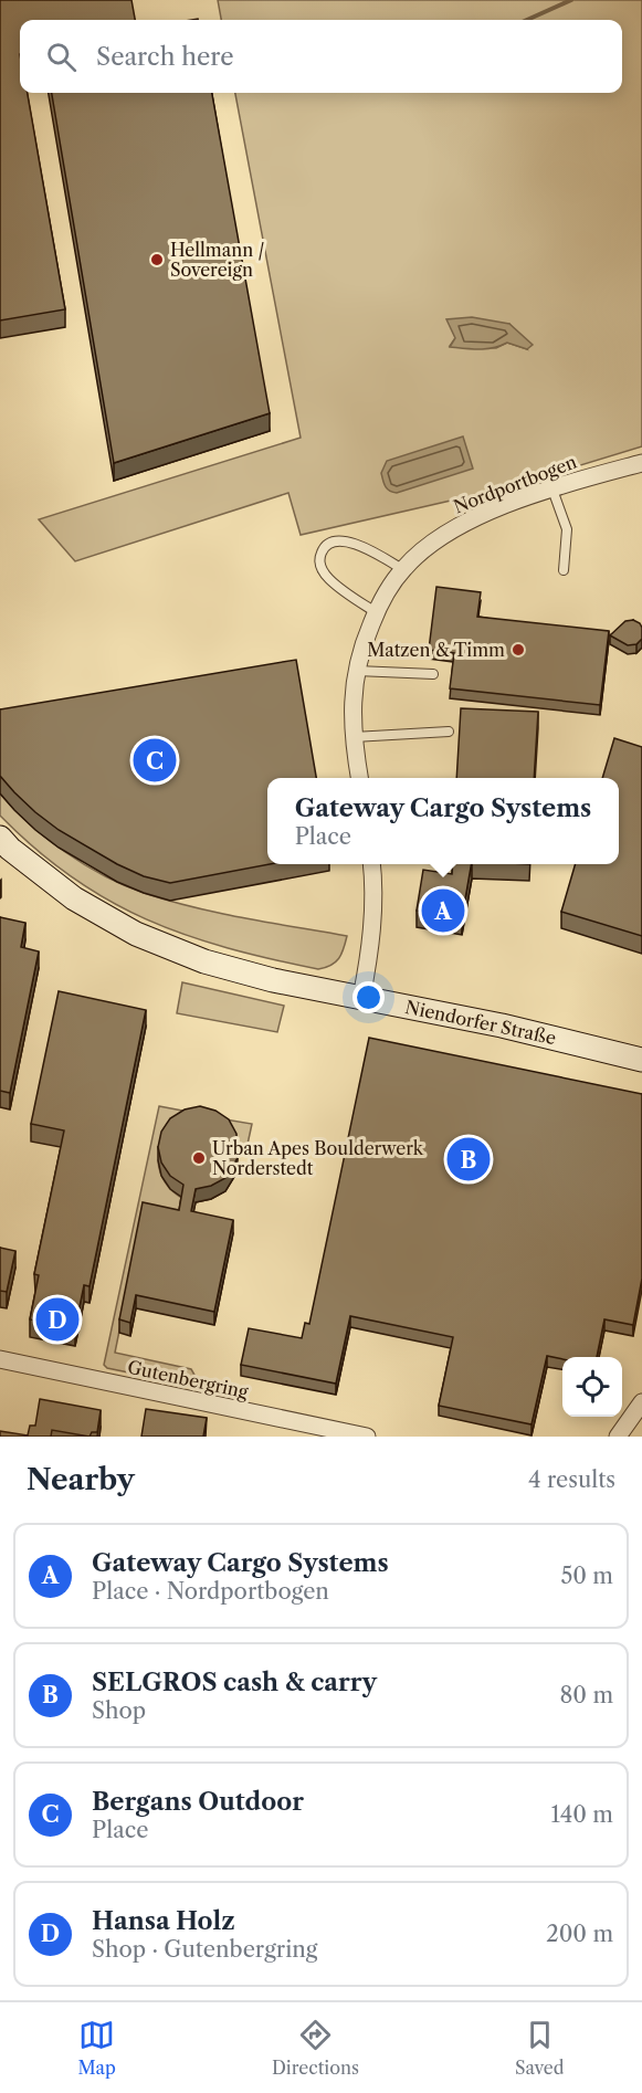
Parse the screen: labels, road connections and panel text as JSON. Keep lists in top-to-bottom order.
{
  "streets": {
    "main road": ["Niendorfer Straße"],
    "street": ["Nordportbogen", "Gutenbergring"]
  },
  "places": ["Hellmann / Sovereign", "Matzen & Timm", "Urban Apes Boulderwerk Norderstedt"],
  "page": {
    "search": "Search here",
    "pins": [
      "C",
      "A",
      "B",
      "D"
    ],
    "popup": ["Gateway Cargo Systems", "Place"],
    "heading": ["Nearby", "4 results"],
    "list": [
      {
        "mark": "A",
        "name": "Gateway Cargo Systems",
        "note": "Place · Nordportbogen",
        "value": "50 m"
      },
      {
        "mark": "B",
        "name": "SELGROS cash & carry",
        "note": "Shop",
        "value": "80 m"
      },
      {
        "mark": "C",
        "name": "Bergans Outdoor",
        "note": "Place",
        "value": "140 m"
      },
      {
        "mark": "D",
        "name": "Hansa Holz",
        "note": "Shop · Gutenbergring",
        "value": "200 m"
      }
    ],
    "nav": ["Map", "Directions", "Saved"]
  }
}
